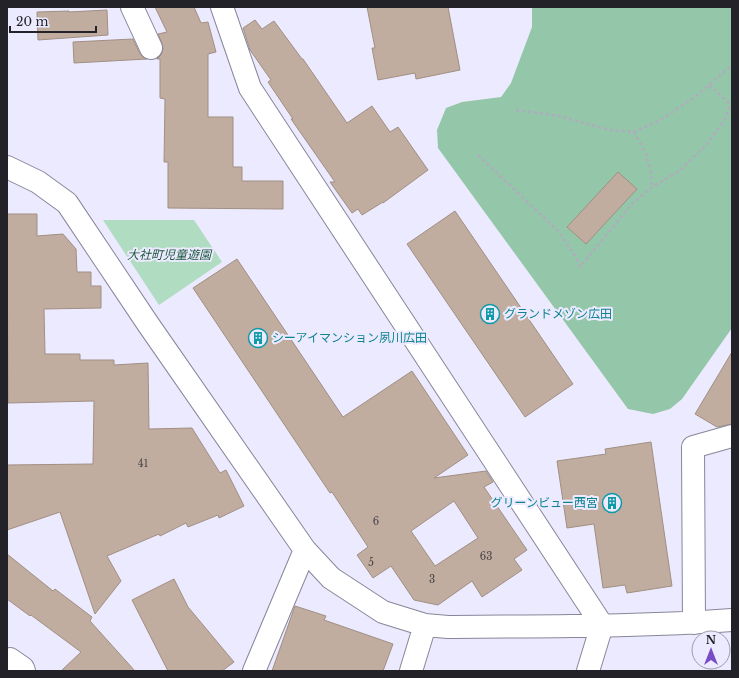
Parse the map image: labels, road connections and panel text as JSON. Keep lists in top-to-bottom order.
{
  "parks": ["大社町児童遊園"],
  "places": {
    "building": ["グランドメゾン広田", "シーアイマンション夙川広田", "グリーンビュー西宮"]
  },
  "house_numbers": [
    "41",
    "6",
    "63",
    "5",
    "3"
  ],
  "scale_bar": "20 m",
  "north": "top"
}
